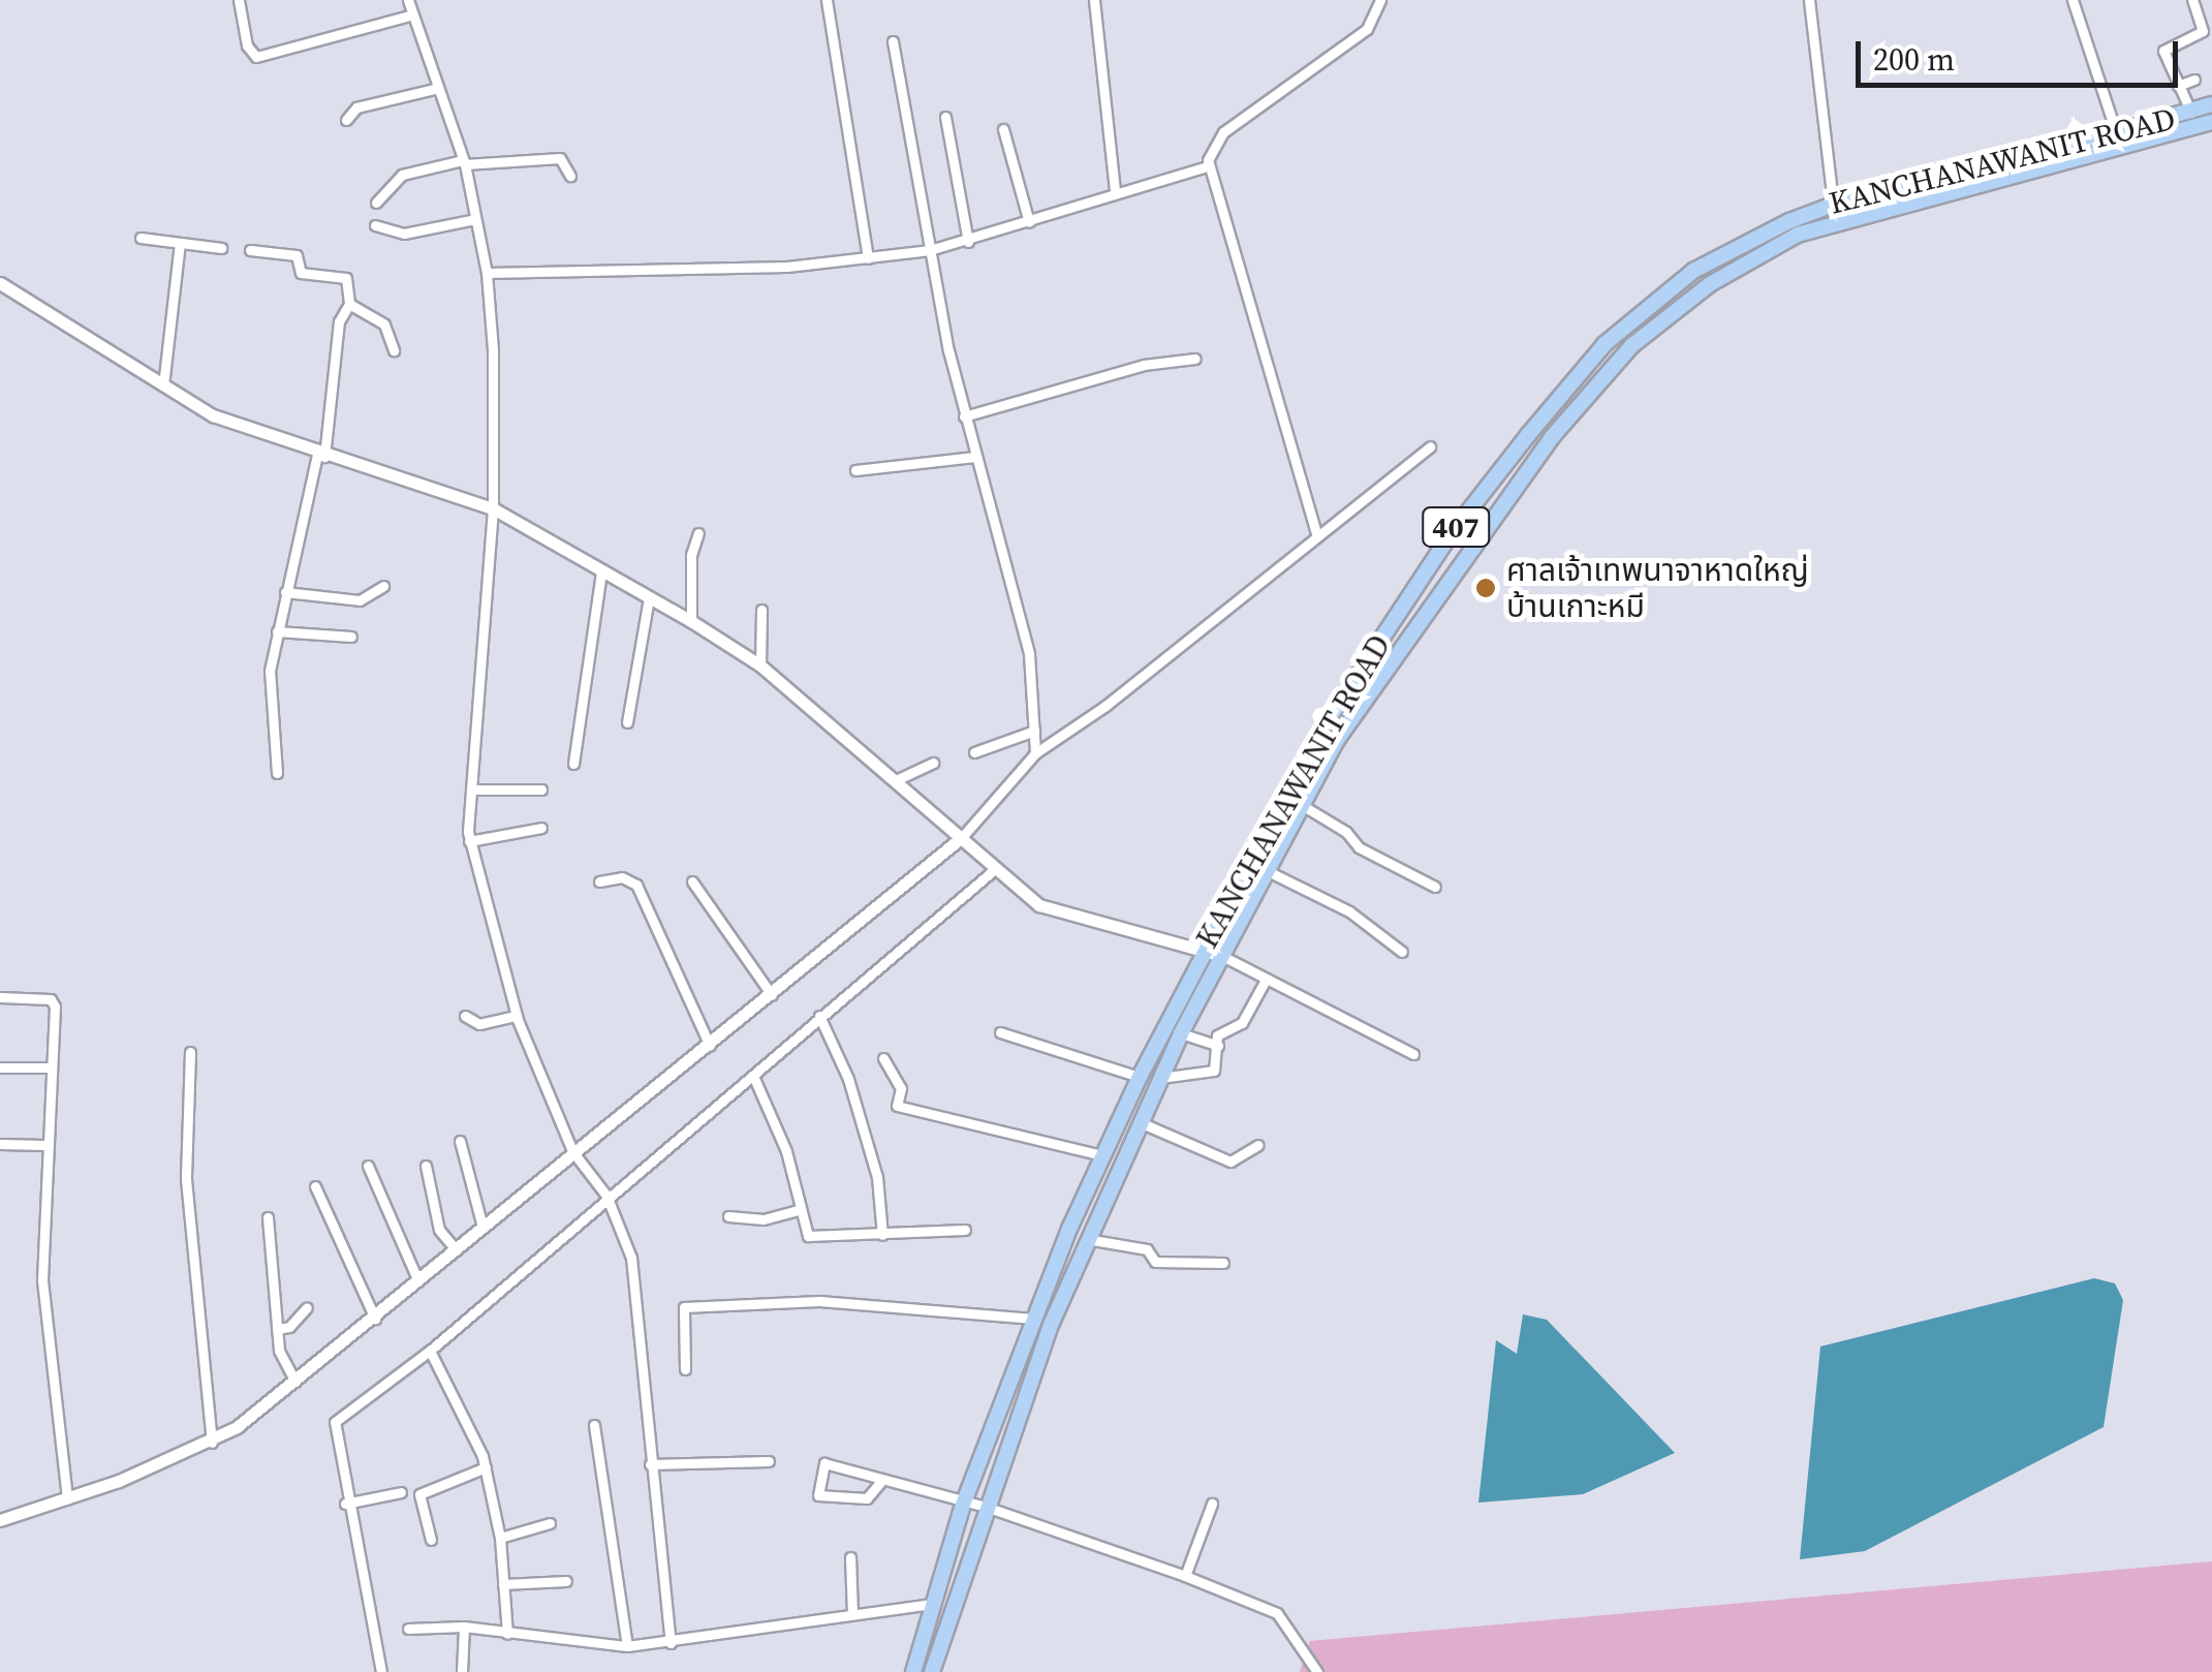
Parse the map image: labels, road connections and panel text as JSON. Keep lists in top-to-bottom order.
{
  "streets": {
    "main road": ["KANCHANAWANIT ROAD", "407"]
  },
  "places": ["ศาลเจ้าเทพนาจาหาดใหญ่ บ้านเกาะหมี"],
  "scale_bar": "200 m"
}
